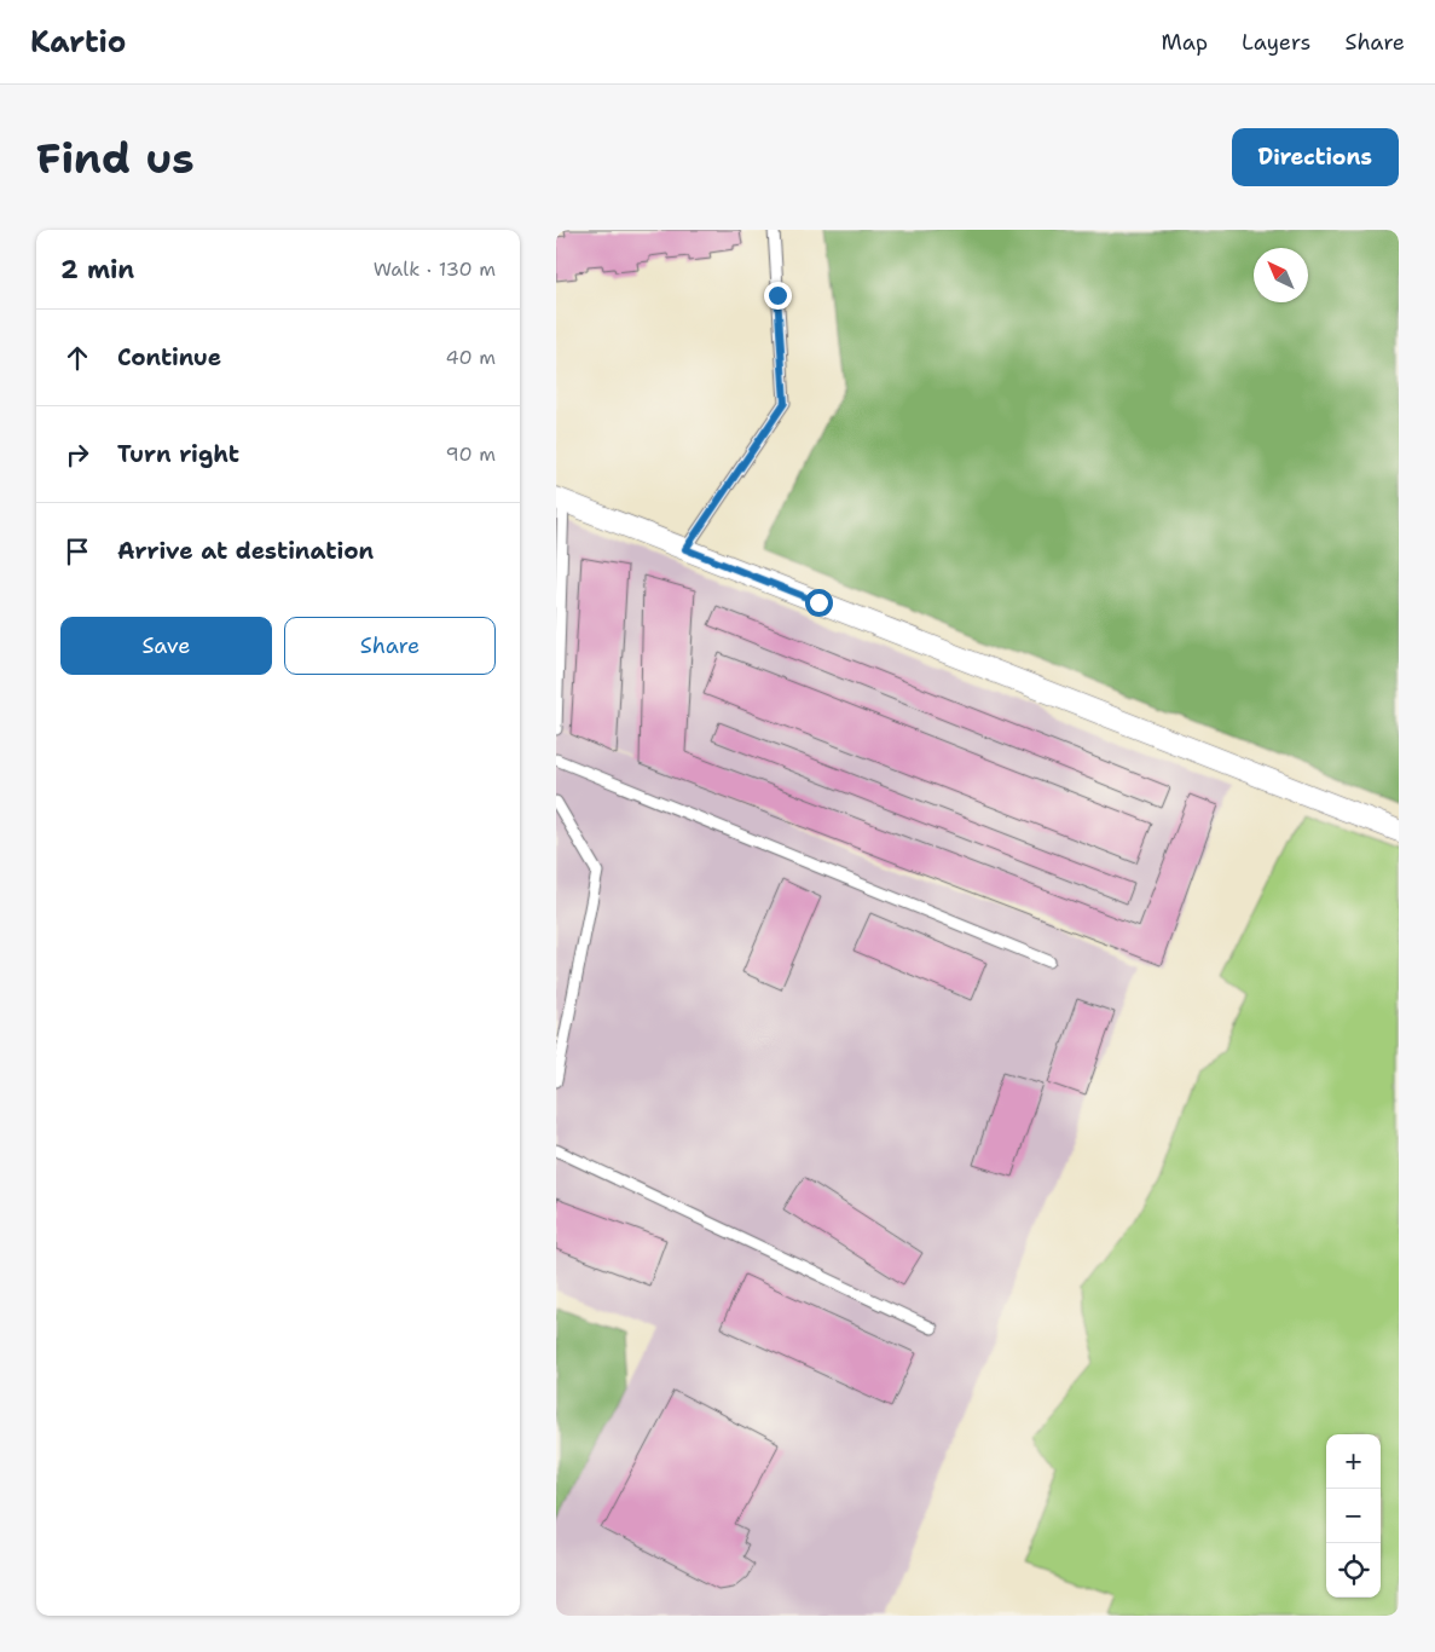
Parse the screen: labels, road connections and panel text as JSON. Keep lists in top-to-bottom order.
{
  "north": "top left",
  "page": {
    "header": "Kartio",
    "nav": ["Map", "Layers", "Share"],
    "buttons": [
      "Directions",
      ["Save", "Share"]
    ],
    "title": "Find us",
    "heading": ["2 min", "Walk · 130 m"],
    "list": [
      ["Continue", "40 m"],
      ["Turn right", "90 m"],
      "Arrive at destination"
    ],
    "map_buttons": ["+", "−"]
  }
}
